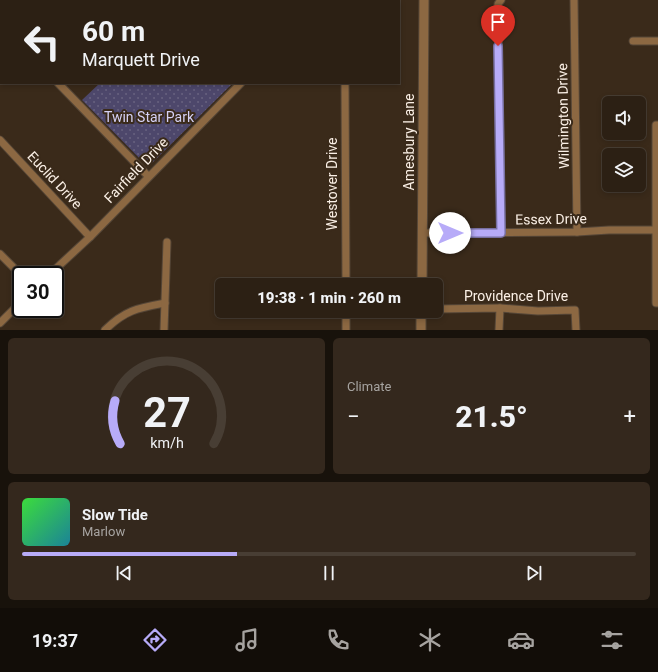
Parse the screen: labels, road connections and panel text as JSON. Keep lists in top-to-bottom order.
{
  "streets": {
    "street": [
      "Wilmington Drive",
      "Amesbury Lane",
      "Fairfield Drive",
      "Euclid Drive",
      "Westover Drive",
      "Essex Drive",
      "Providence Drive"
    ]
  },
  "crossings": [
    ["Wilmington Drive", "Essex Drive"],
    ["Amesbury Lane", "Essex Drive"],
    ["Fairfield Drive", "Euclid Drive"]
  ],
  "parks": ["Twin Star Park"],
  "page": {
    "turn": ["60 m", "Marquett Drive"],
    "limit": "30",
    "trip": "19:38 · 1 min · 260 m",
    "tile": "Climate",
    "heat": ["−", "21.5°", "+"],
    "song": ["Slow Tide", "Marlow"],
    "tabs": "19:37",
    "gauge": ["27", "km/h"]
  }
}
